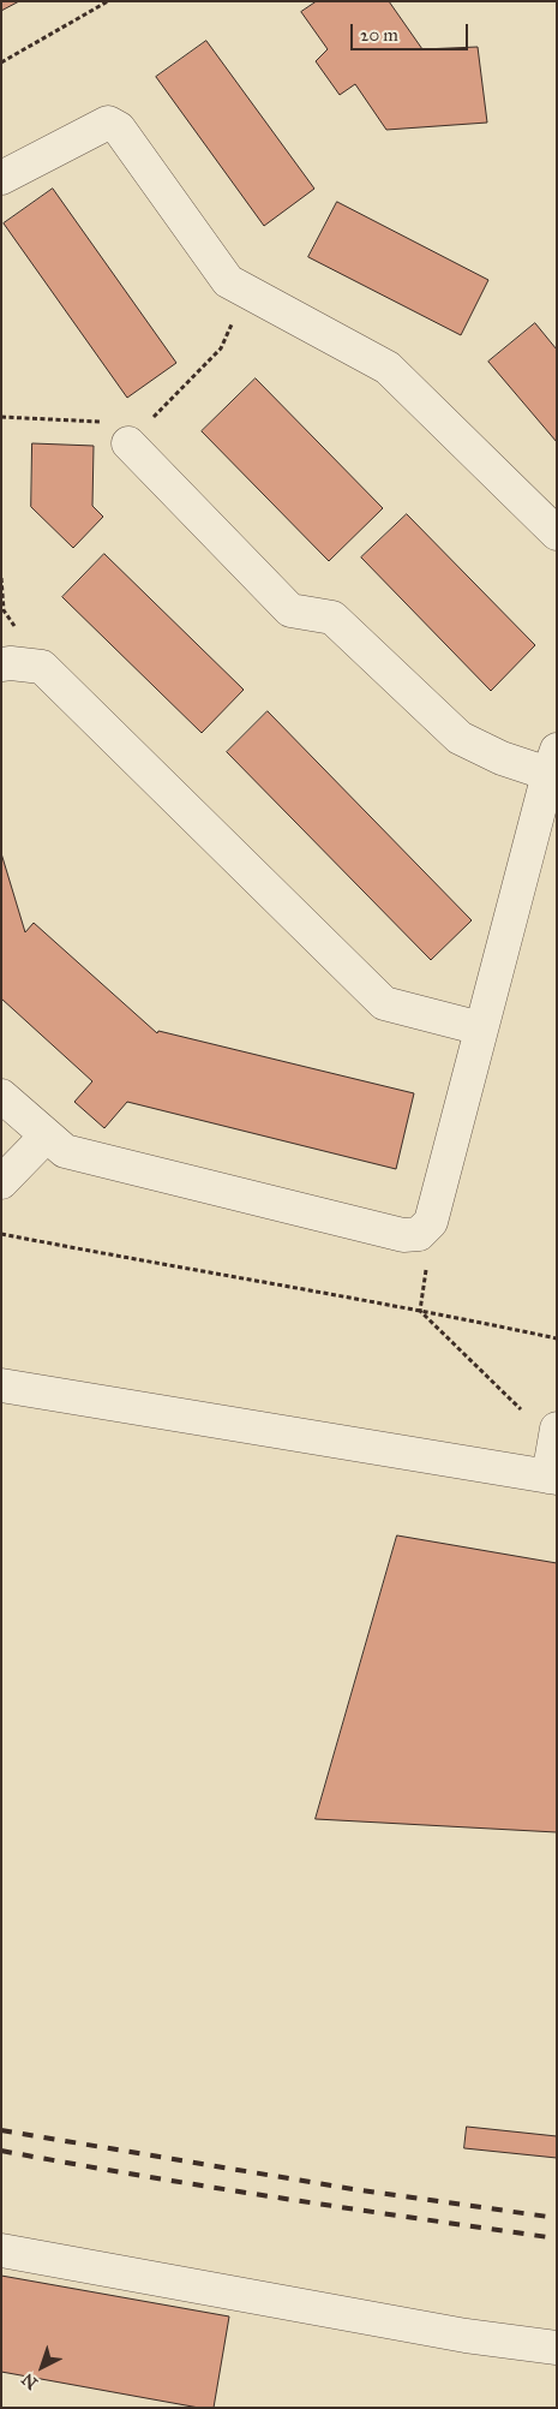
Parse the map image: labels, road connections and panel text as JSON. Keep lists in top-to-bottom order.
{
  "scale_bar": "20 m",
  "north": "bottom left"
}
